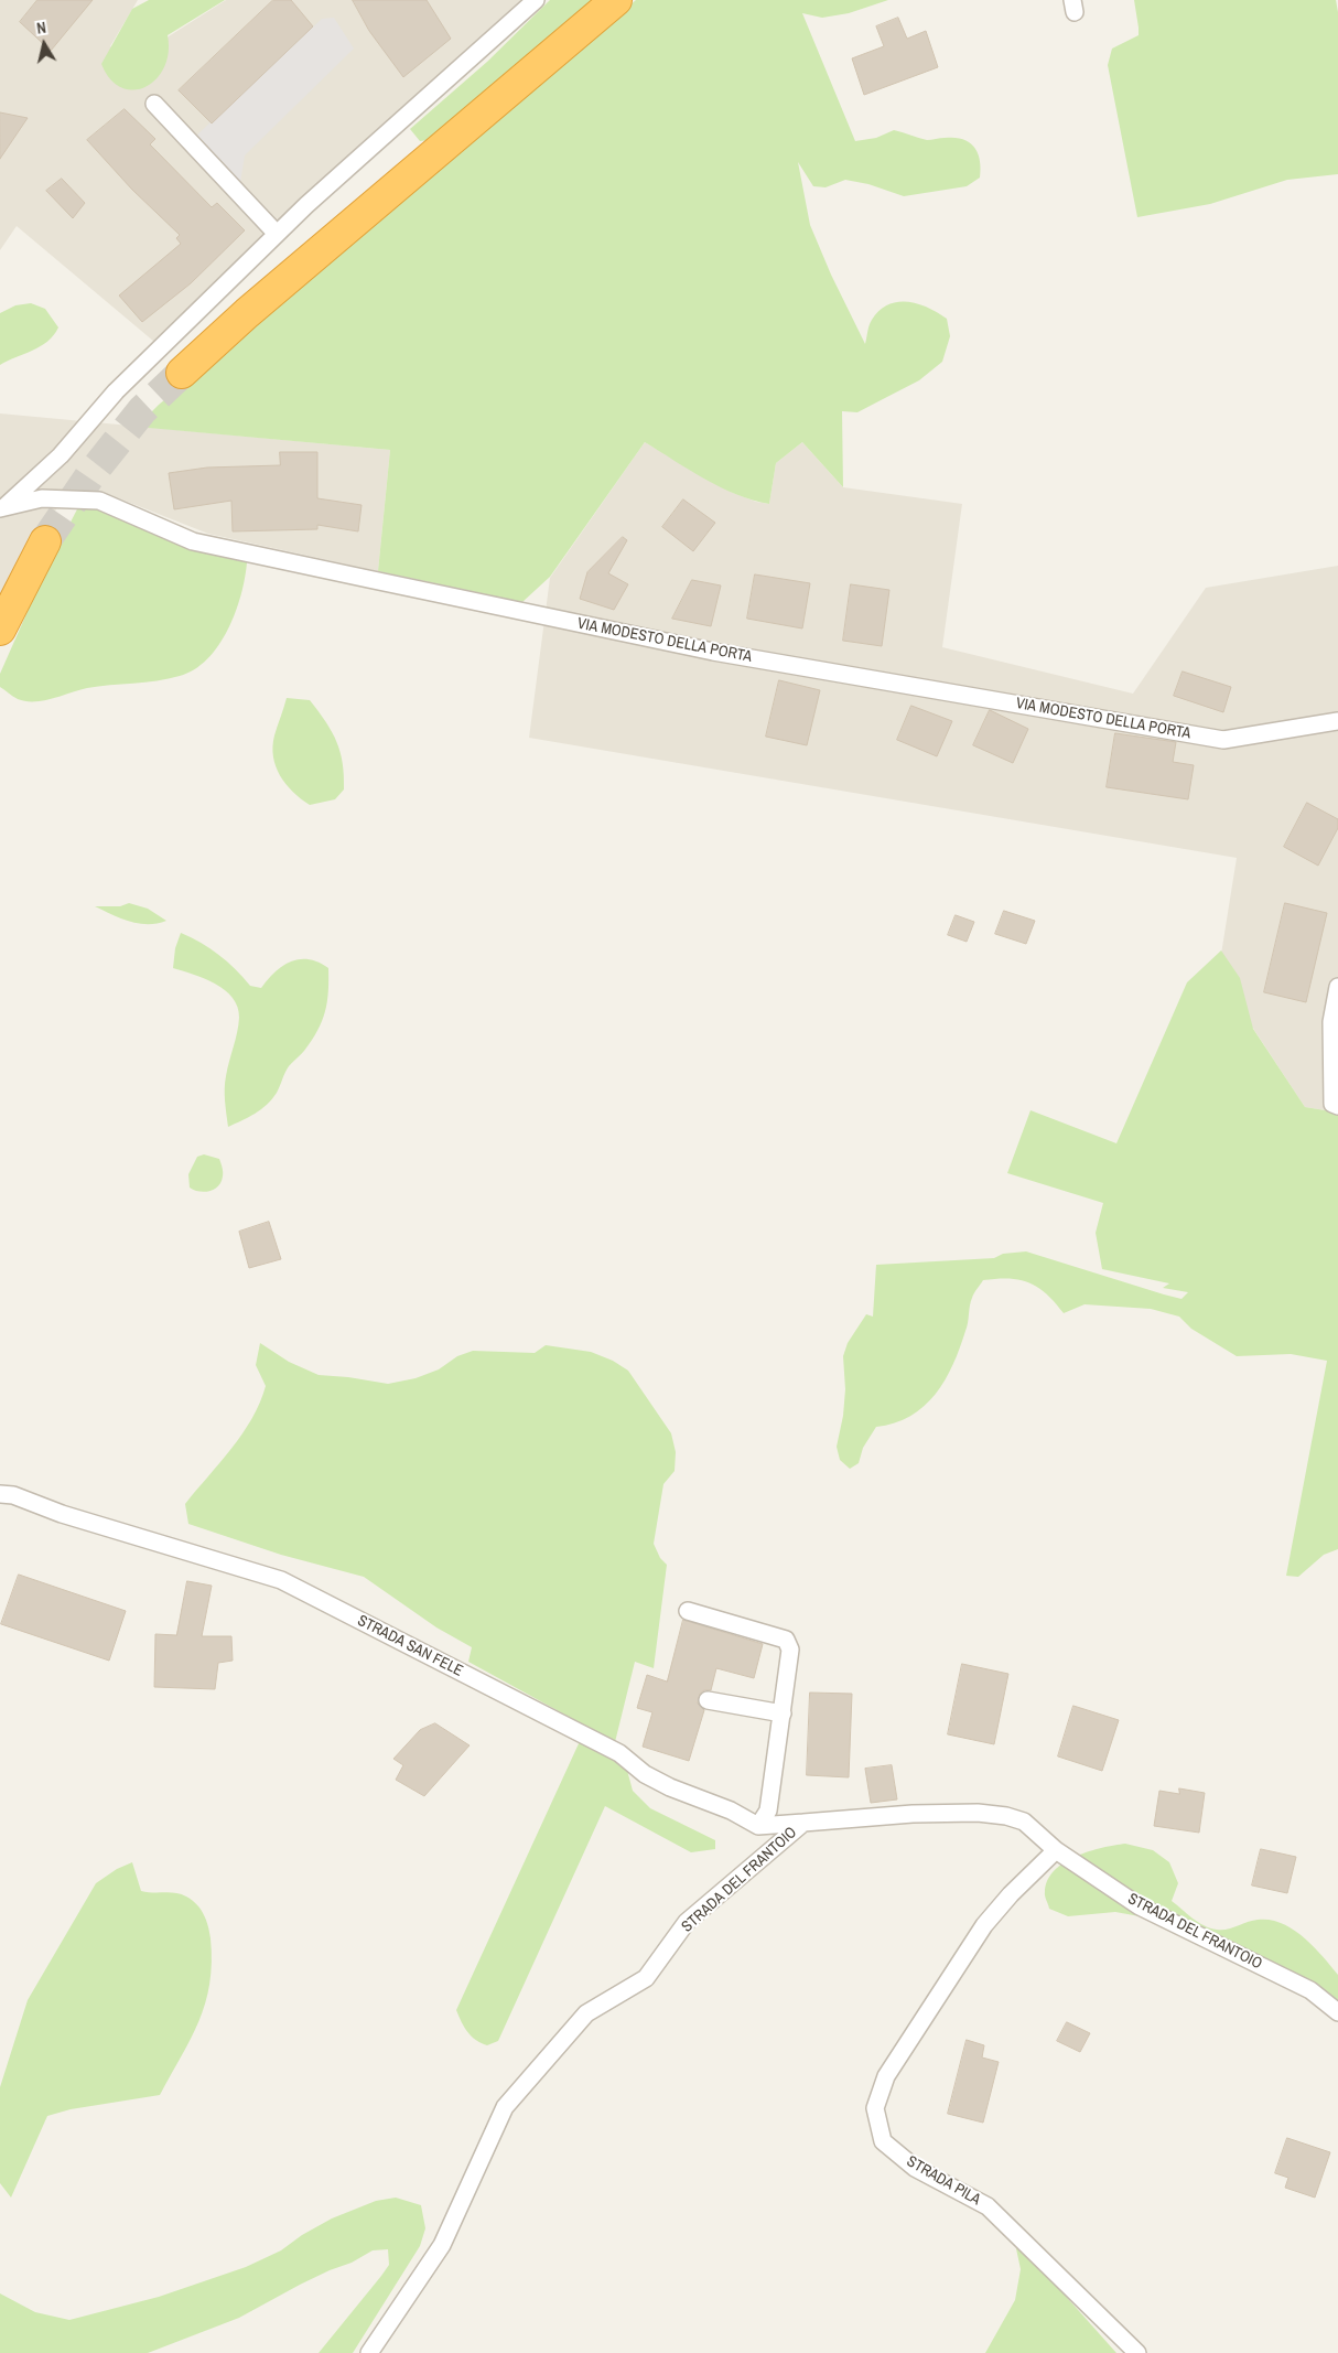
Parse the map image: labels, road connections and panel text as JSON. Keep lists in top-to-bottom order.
{
  "streets": {
    "street": [
      "VIA MODESTO DELLA PORTA",
      "STRADA SAN FELE",
      "STRADA DEL FRANTOIO",
      "STRADA PILA"
    ]
  },
  "crossings": [
    ["STRADA DEL FRANTOIO", "STRADA PILA"]
  ],
  "north": "top"
}
